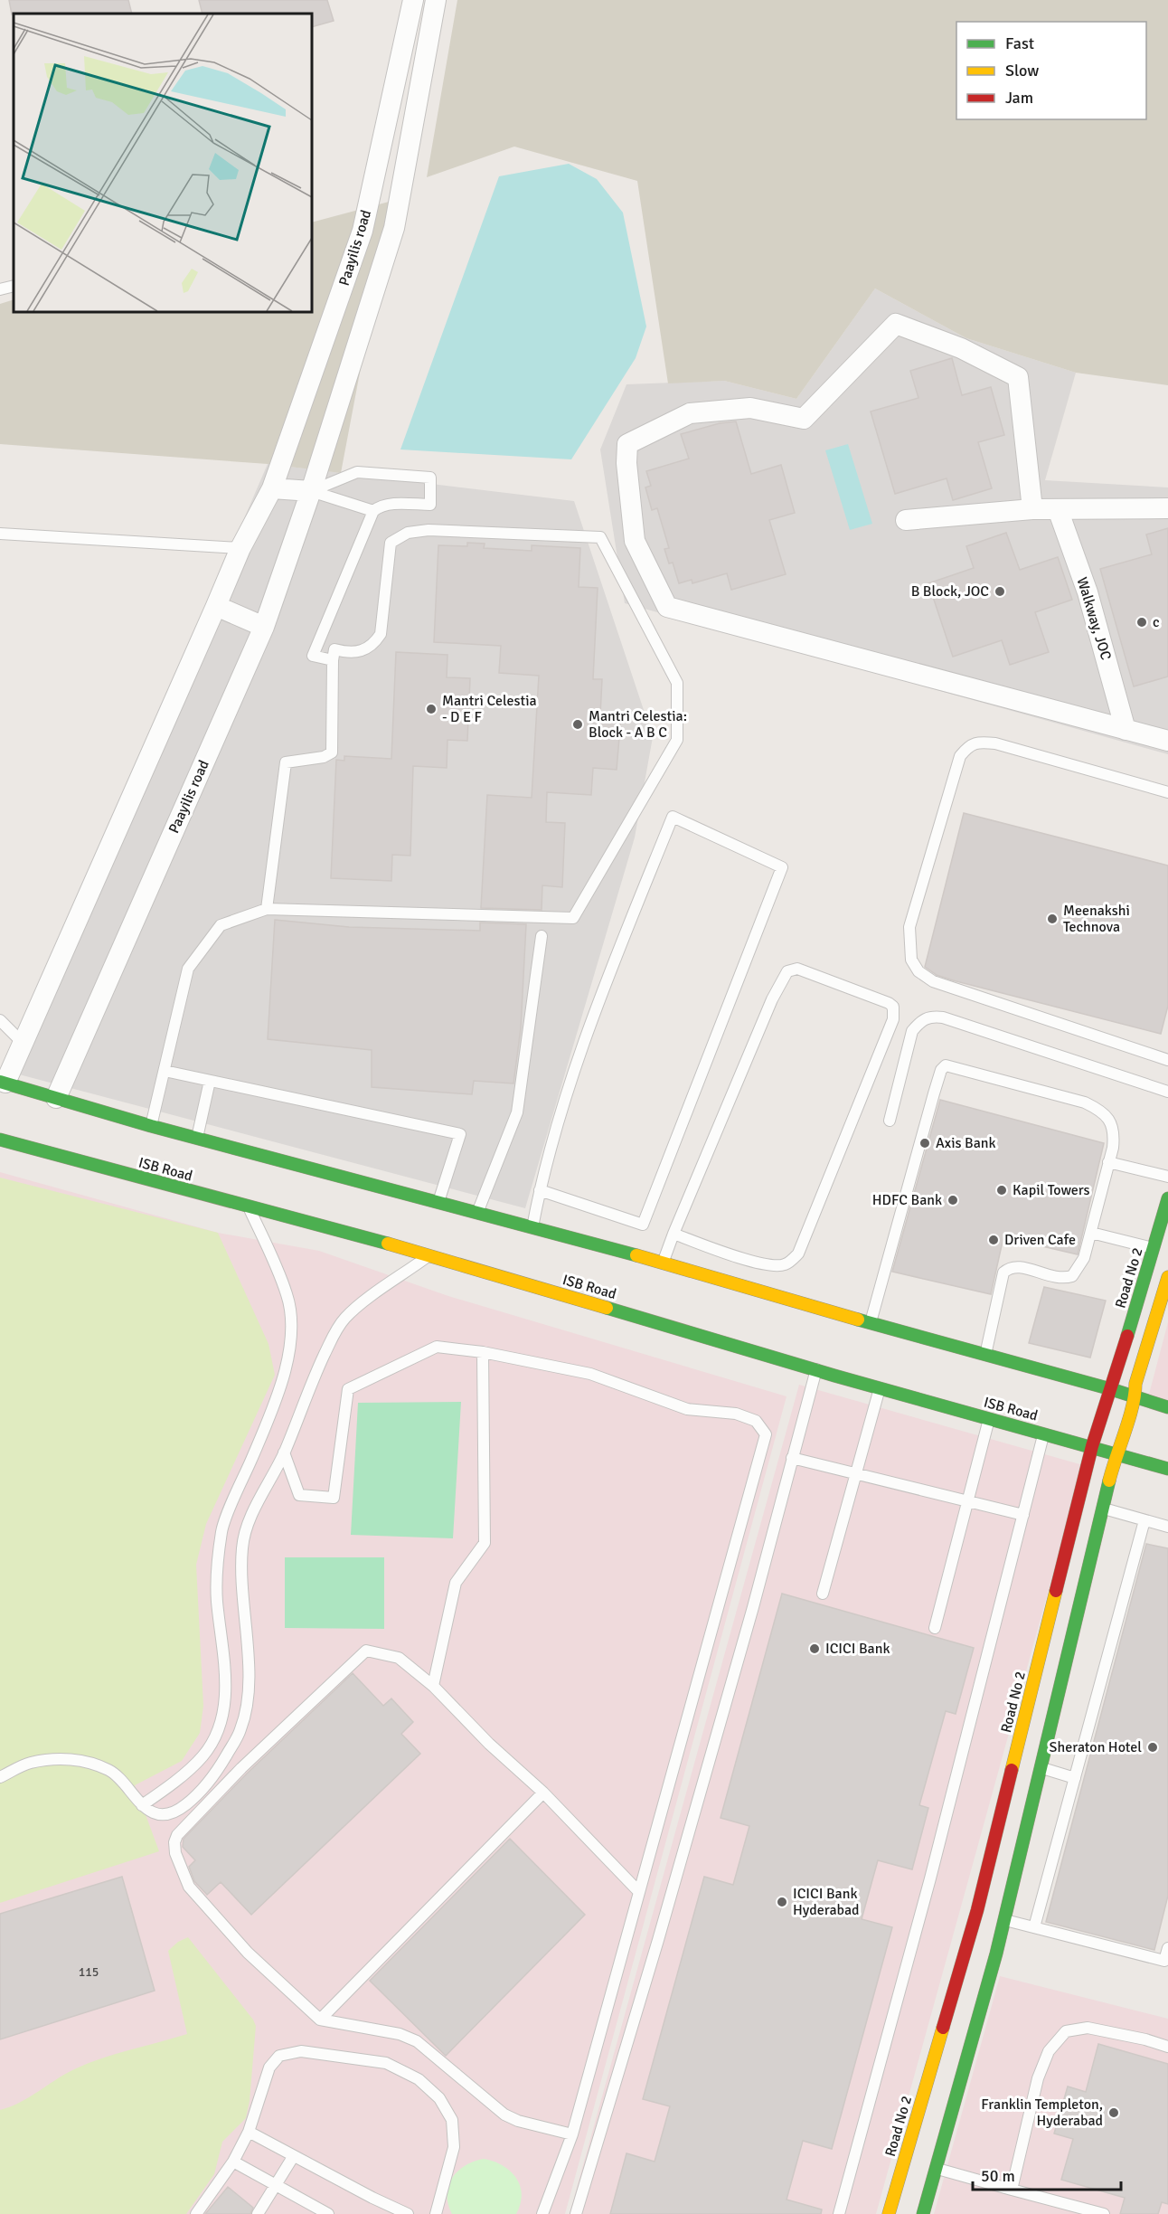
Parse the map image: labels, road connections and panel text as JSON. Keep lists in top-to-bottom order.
{
  "streets": {
    "main road": ["ISB Road", "Road No 2"],
    "street": ["Paayilis road", "Walkway, JOC"]
  },
  "crossings": [
    ["ISB Road", "Road No 2"]
  ],
  "places": [
    "B Block, JOC",
    "c",
    "Mantri Celestia - D E F",
    "Mantri Celestia: Block - A B C",
    "Meenakshi Technova",
    "Axis Bank",
    "Kapil Towers",
    "HDFC Bank",
    "Driven Cafe",
    "ICICI Bank",
    "Sheraton Hotel",
    "ICICI Bank Hyderabad",
    "Franklin Templeton, Hyderabad"
  ],
  "house_numbers": ["115"],
  "legend": ["Fast", "Slow", "Jam"],
  "scale_bar": "50 m"
}
